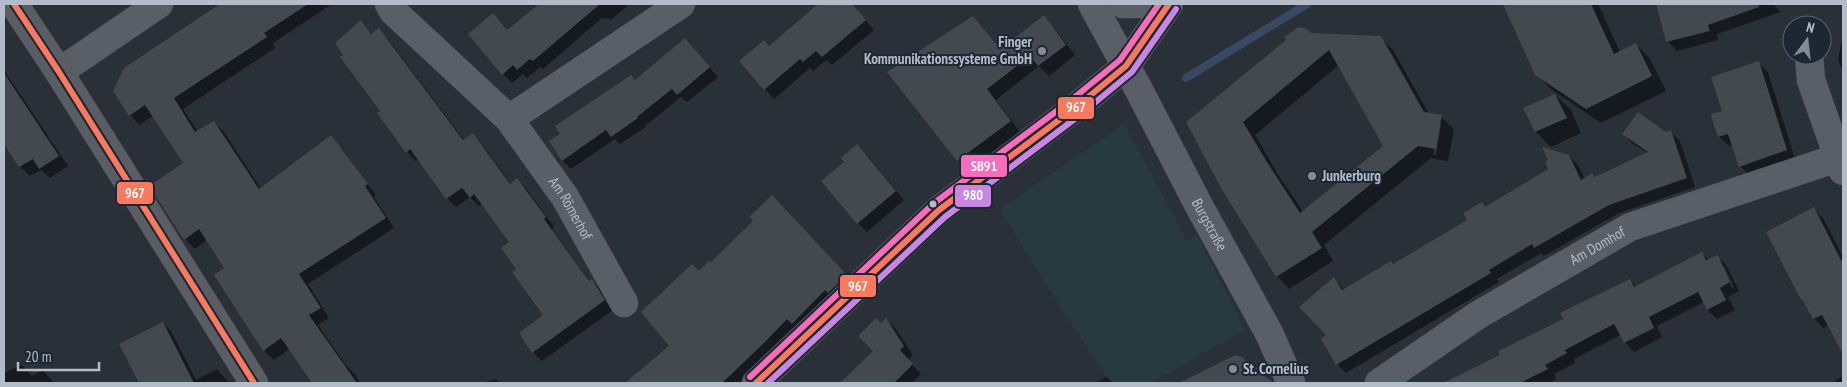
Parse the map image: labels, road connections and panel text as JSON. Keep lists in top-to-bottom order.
{
  "streets": {
    "street": ["Am Römerhof", "Burgstraße", "Am Domhof"]
  },
  "places": ["Finger Kommunikationssysteme GmbH", "Junkerburg", "St. Cornelius"],
  "lines": ["transit line 967", "transit line SB91", "transit line 980"],
  "scale_bar": "20 m",
  "north": "top"
}
